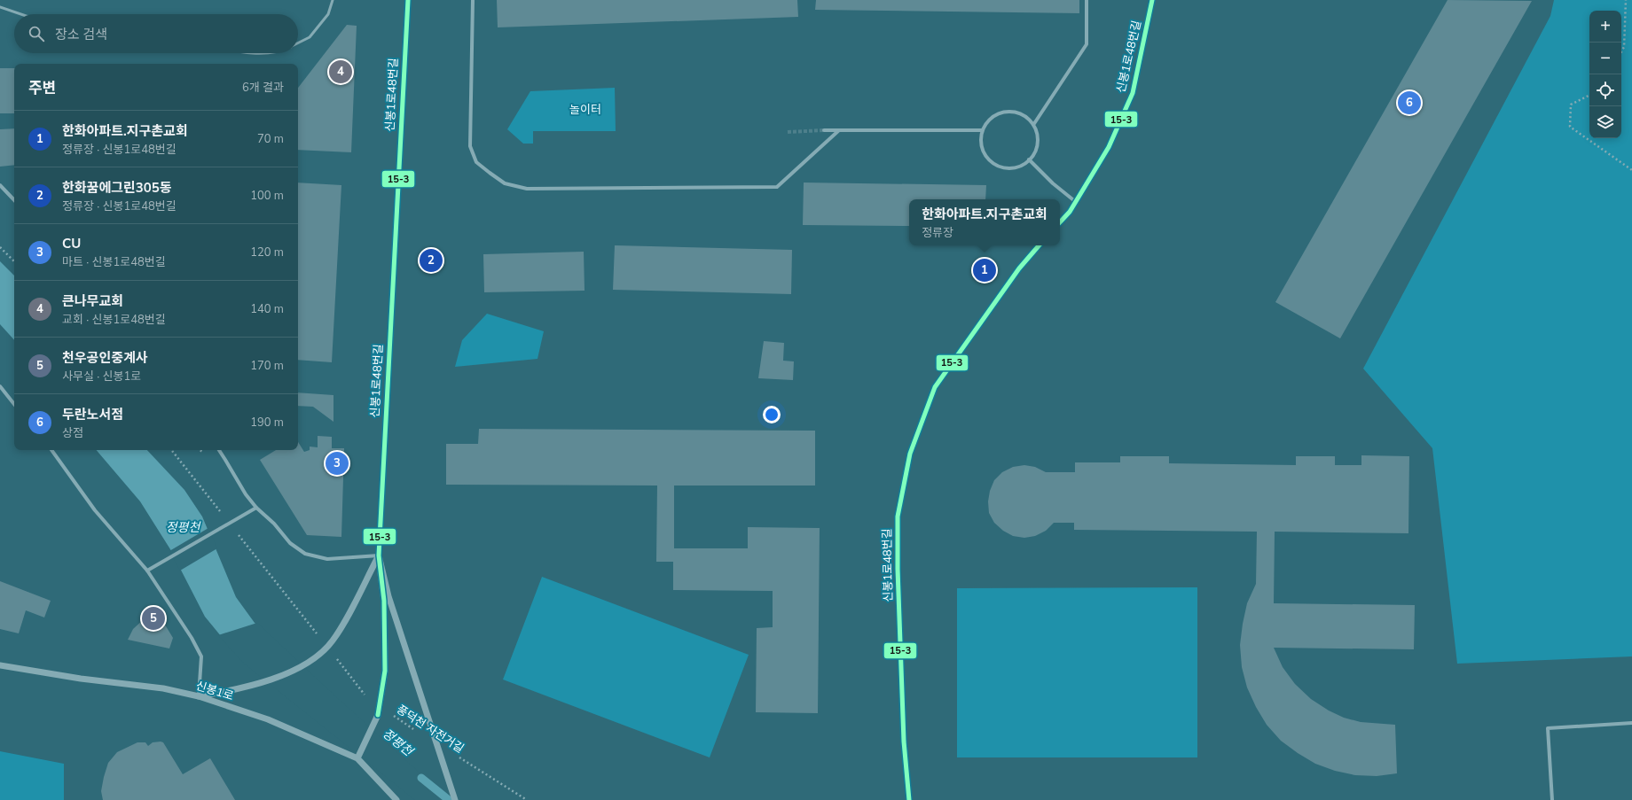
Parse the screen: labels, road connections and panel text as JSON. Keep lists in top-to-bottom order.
{
  "streets": {
    "street": ["신봉1로48번길", "신봉1로"],
    "path": ["풍덕천 자전거길"]
  },
  "crossings": [
    ["신봉1로48번길", "신봉1로"]
  ],
  "water": ["정평천"],
  "parks": ["놀이터"],
  "lines": ["transit line 15-3"],
  "page": {
    "map_buttons": ["+", "−"],
    "search": "장소 검색",
    "pins": [
      "4",
      "6",
      "2",
      "1",
      "3",
      "5"
    ],
    "heading": ["주변", "6개 결과"],
    "list": [
      {
        "mark": "1",
        "name": "한화아파트.지구촌교회",
        "note": "정류장 · 신봉1로48번길",
        "value": "70 m"
      },
      {
        "mark": "2",
        "name": "한화꿈에그린305동",
        "note": "정류장 · 신봉1로48번길",
        "value": "100 m"
      },
      {
        "mark": "3",
        "name": "CU",
        "note": "마트 · 신봉1로48번길",
        "value": "120 m"
      },
      {
        "mark": "4",
        "name": "큰나무교회",
        "note": "교회 · 신봉1로48번길",
        "value": "140 m"
      },
      {
        "mark": "5",
        "name": "천우공인중계사",
        "note": "사무실 · 신봉1로",
        "value": "170 m"
      },
      {
        "mark": "6",
        "name": "두란노서점",
        "note": "상점",
        "value": "190 m"
      }
    ],
    "popup": ["한화아파트.지구촌교회", "정류장"]
  }
}
